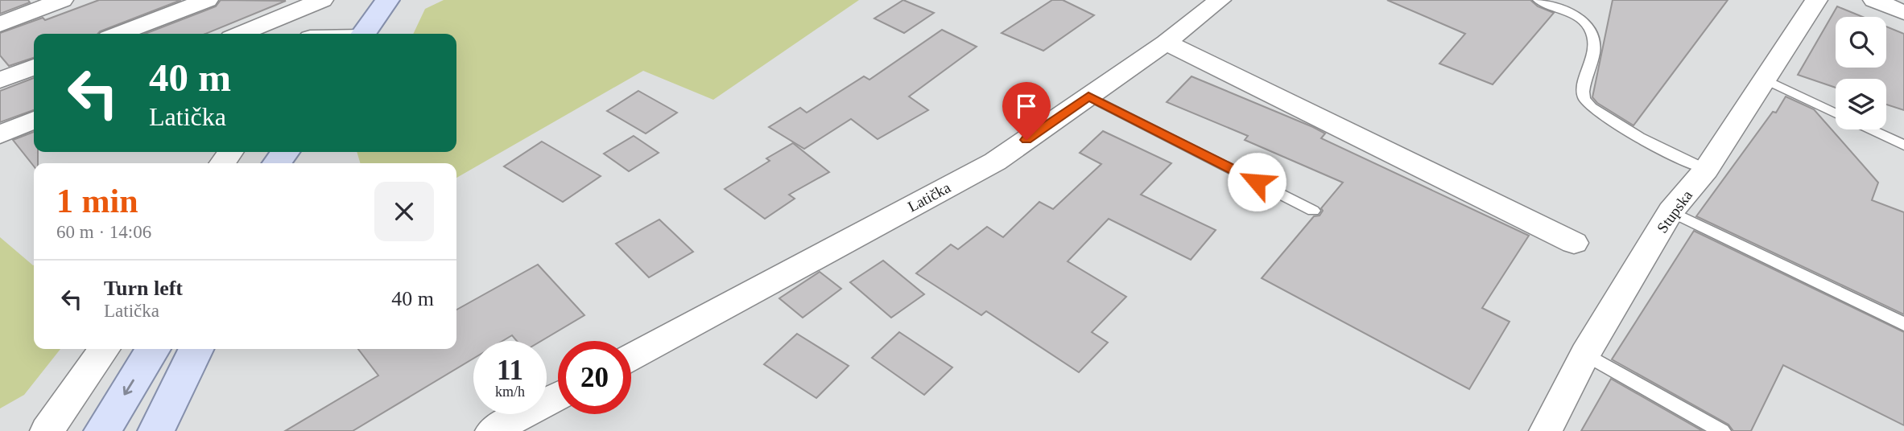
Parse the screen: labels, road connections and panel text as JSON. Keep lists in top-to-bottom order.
{
  "streets": {
    "street": ["Latička", "Stupska"]
  },
  "page": {
    "turn": ["40 m", "Latička"],
    "heading": ["1 min", "60 m · 14:06"],
    "list": [
      {
        "name": "Turn left",
        "note": "Latička",
        "value": "40 m"
      }
    ],
    "speed": "11 km/h",
    "limit": "20"
  }
}
